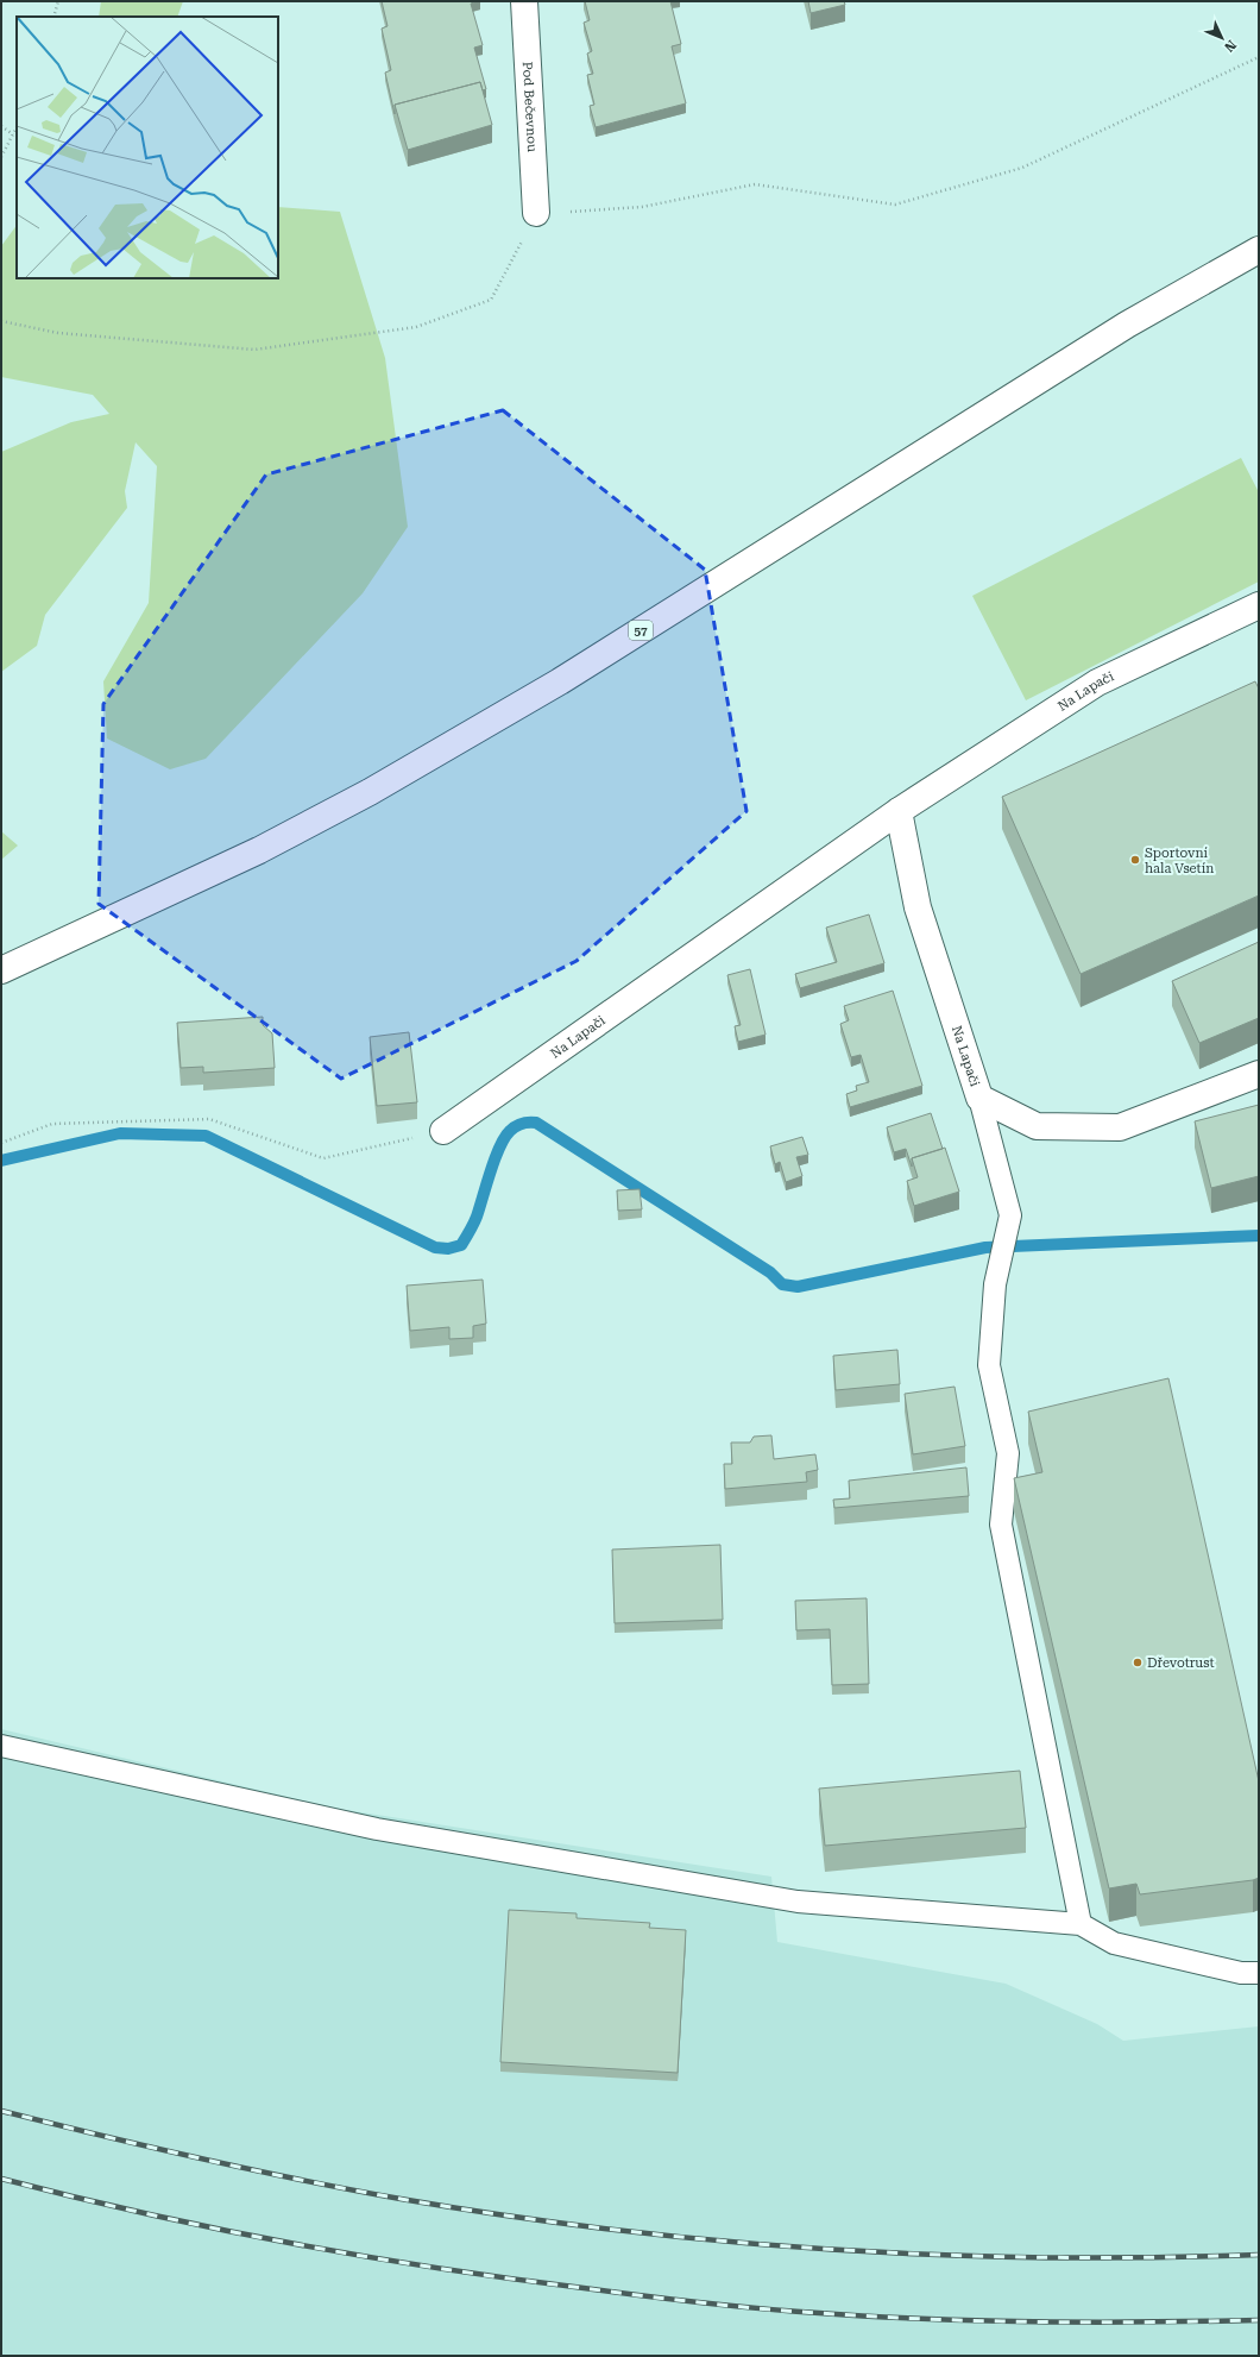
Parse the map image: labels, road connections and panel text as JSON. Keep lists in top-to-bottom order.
{
  "streets": {
    "street": ["Pod Bečevnou", "57", "Na Lapači"]
  },
  "places": ["Sportovní hala Vsetín", "Dřevotrust"],
  "north": "bottom right"
}
